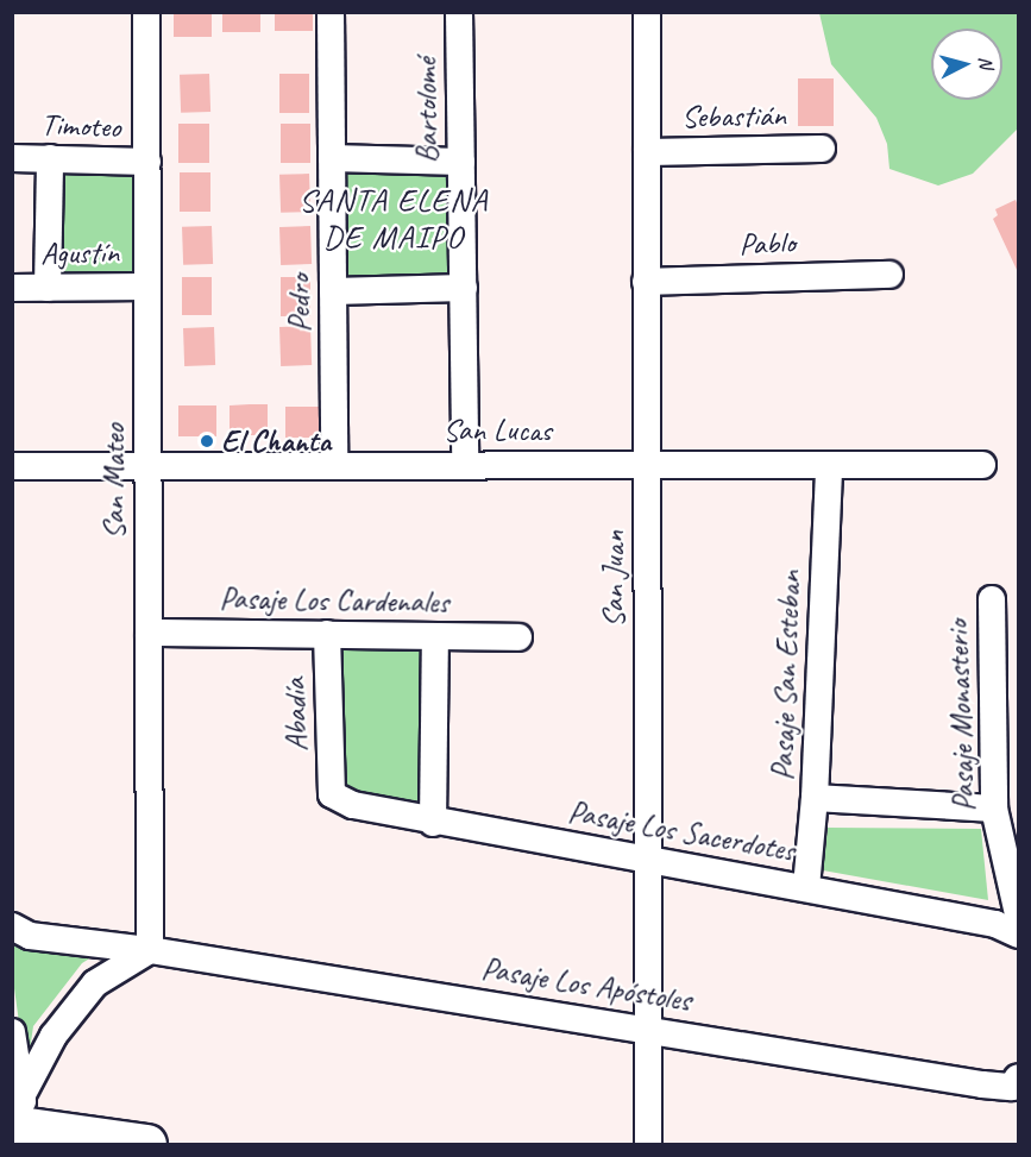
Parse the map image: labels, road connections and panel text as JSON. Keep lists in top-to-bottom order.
{
  "streets": {
    "street": [
      "Bartolomé",
      "Sebastián",
      "Timoteo",
      "Pablo",
      "Agustín",
      "Pedro",
      "San Lucas",
      "San Mateo",
      "San Juan",
      "Pasaje Los Cardenales",
      "Pasaje San Esteban",
      "Abadía",
      "Pasaje Monasterio",
      "Pasaje Los Sacerdotes",
      "Pasaje Los Apóstoles"
    ]
  },
  "crossings": [
    ["Bartolomé", "San Lucas"],
    ["Sebastián", "San Juan"],
    ["Timoteo", "San Mateo"],
    ["Pablo", "San Juan"],
    ["Agustín", "San Mateo"],
    ["Pedro", "San Lucas"],
    ["San Lucas", "San Mateo"],
    ["San Lucas", "San Juan"],
    ["San Lucas", "Pasaje San Esteban"],
    ["San Mateo", "Pasaje Los Cardenales"],
    ["San Mateo", "Pasaje Los Apóstoles"],
    ["San Juan", "Pasaje Los Sacerdotes"],
    ["San Juan", "Pasaje Los Apóstoles"],
    ["Pasaje Los Cardenales", "Abadía"],
    ["Pasaje San Esteban", "Pasaje Los Sacerdotes"],
    ["Abadía", "Pasaje Los Sacerdotes"]
  ],
  "districts": ["SANTA ELENA DE MAIPO"],
  "places": ["El Chanta"],
  "north": "right"
}
